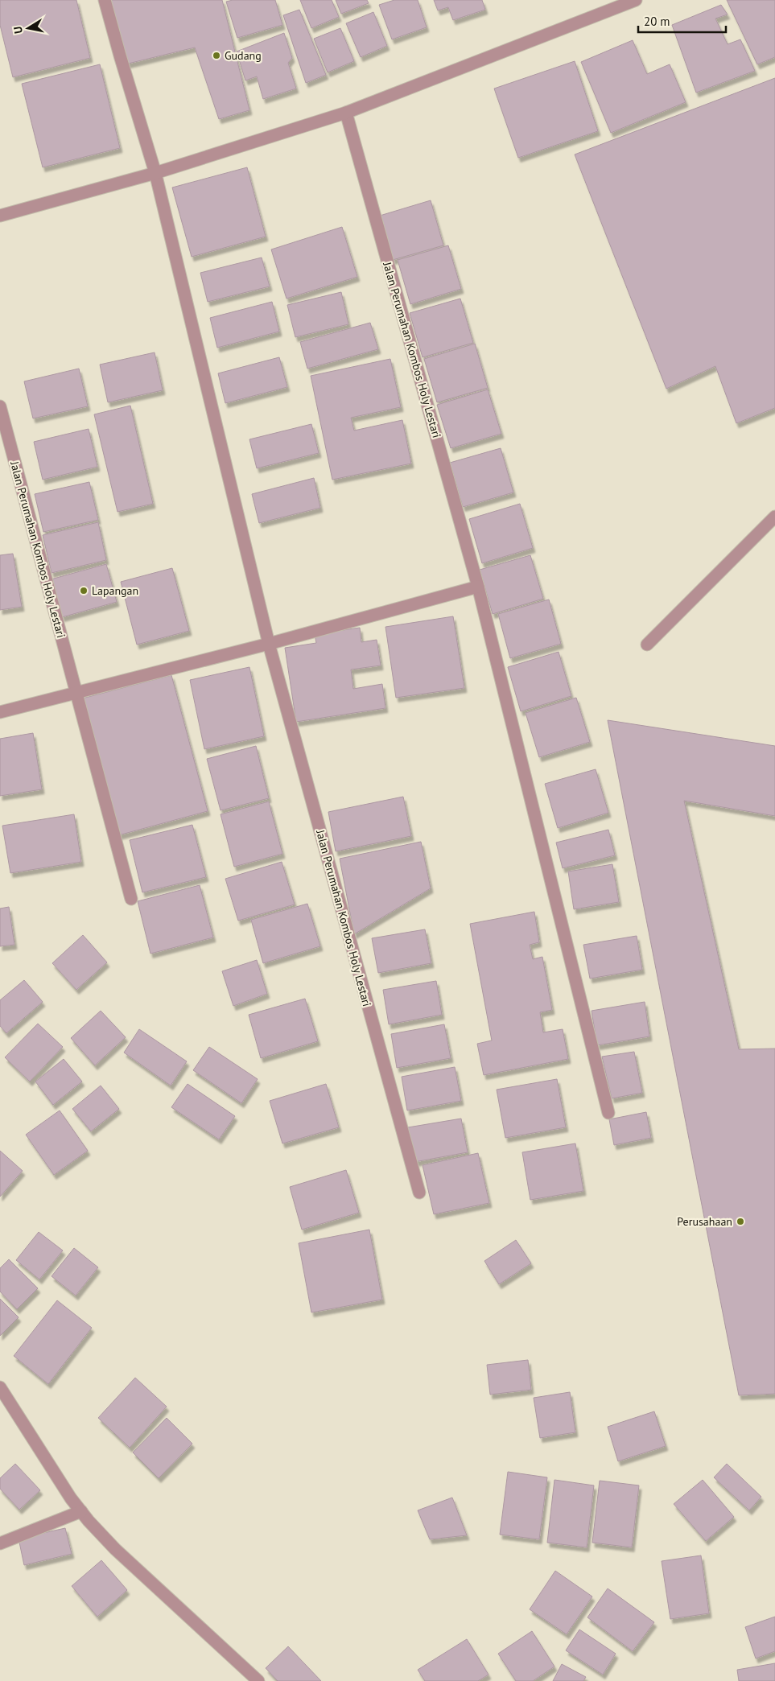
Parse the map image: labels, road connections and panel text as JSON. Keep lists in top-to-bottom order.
{
  "streets": {
    "street": ["Jalan Perumahan Kombos Holy Lestari"]
  },
  "places": ["Gudang", "Lapangan", "Perusahaan"],
  "scale_bar": "20 m",
  "north": "left"
}
